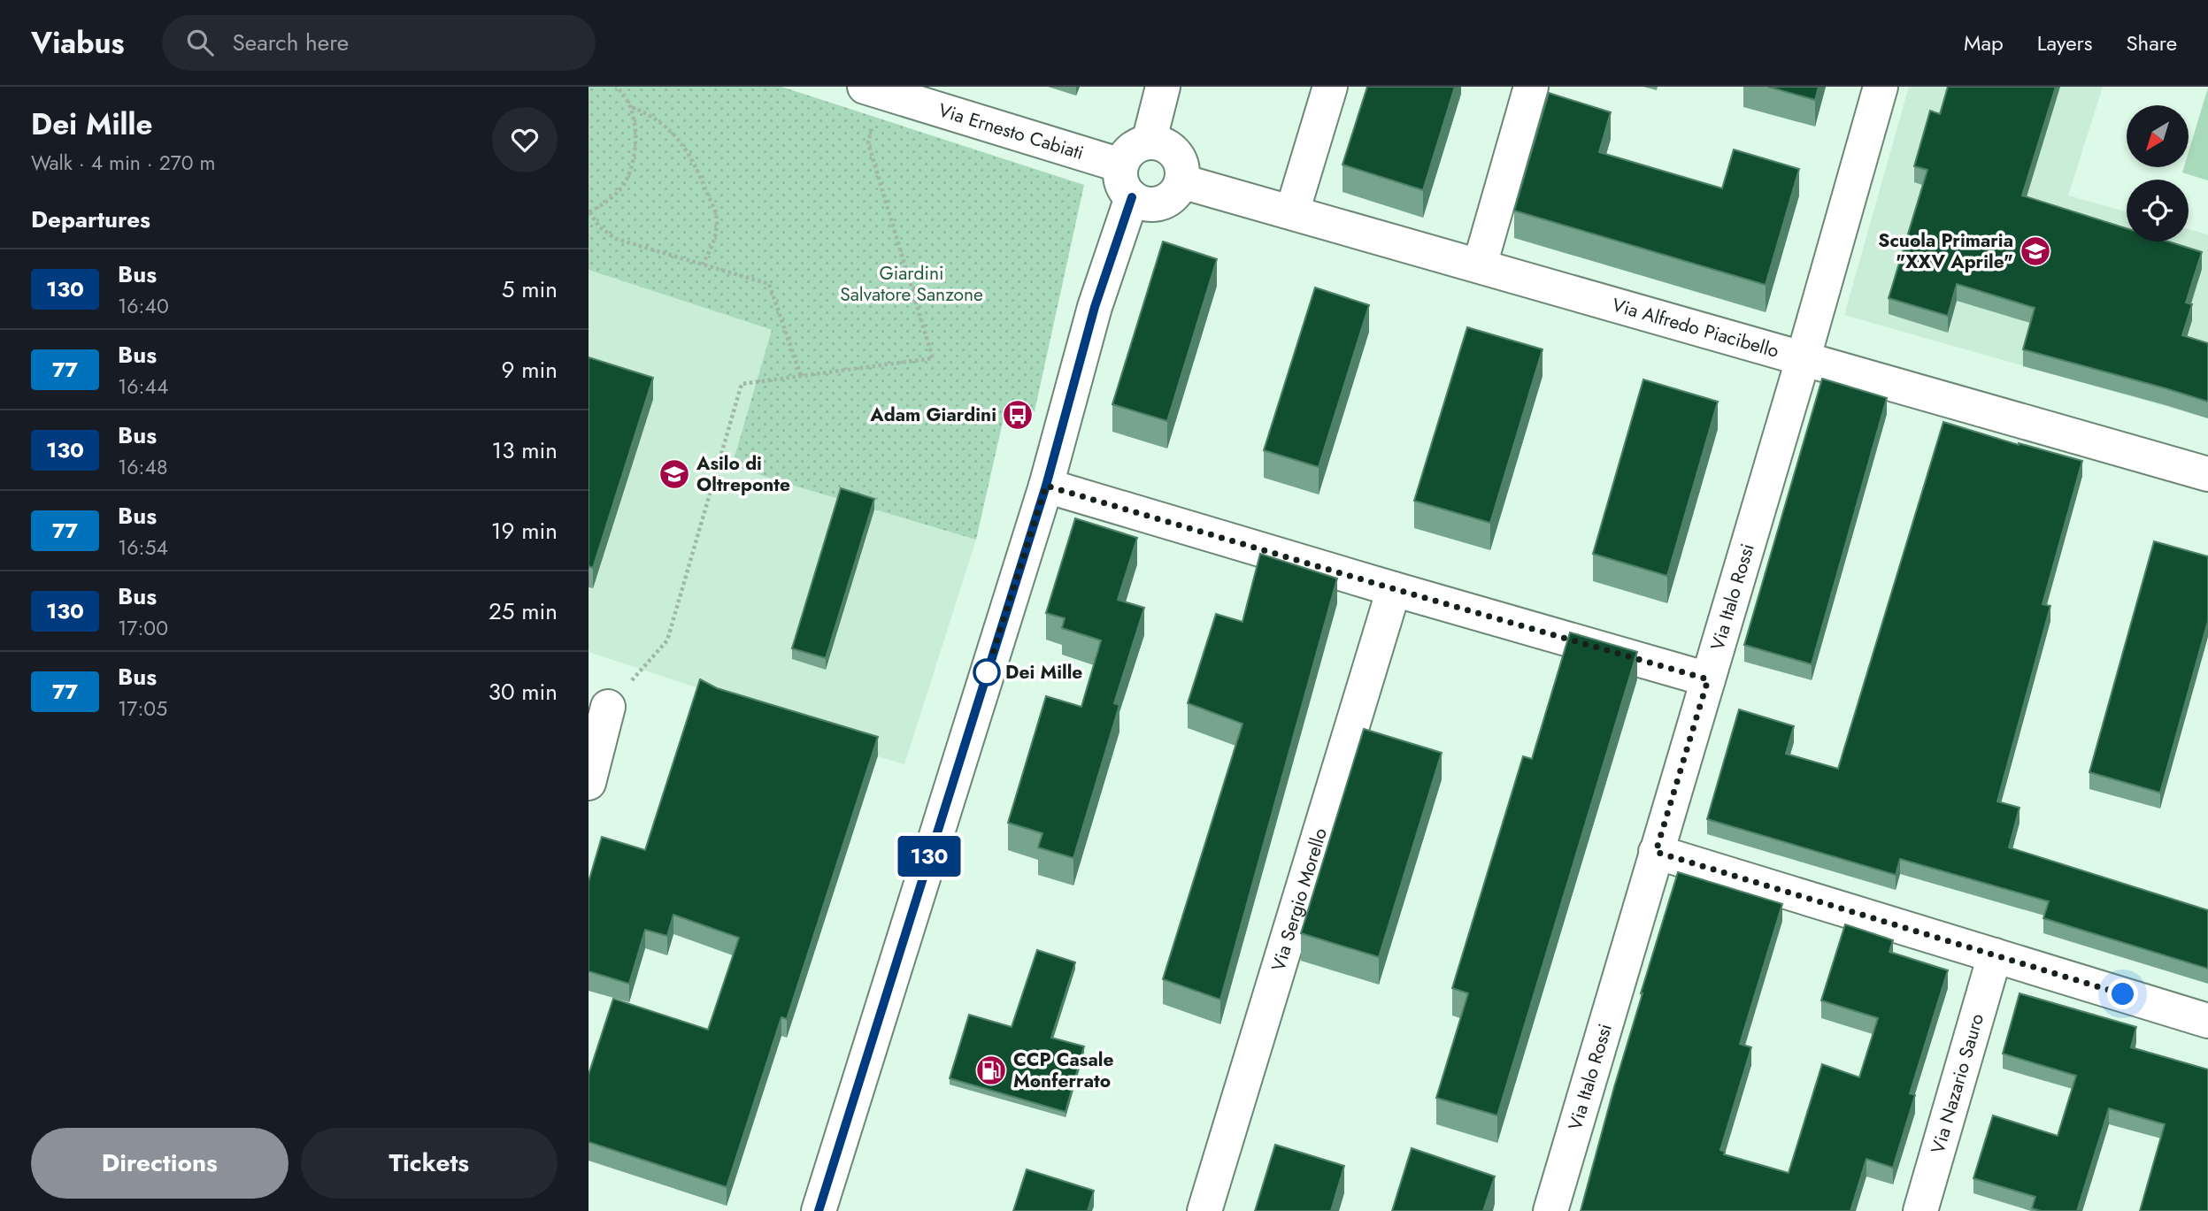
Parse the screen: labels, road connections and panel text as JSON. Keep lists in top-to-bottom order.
{
  "streets": {
    "street": [
      "Via Ernesto Cabiati",
      "Via Alfredo Piacibello",
      "Via Italo Rossi",
      "Via Sergio Morello",
      "Via Nazario Sauro"
    ]
  },
  "crossings": [
    ["Via Ernesto Cabiati", "Via Alfredo Piacibello"],
    ["Via Alfredo Piacibello", "Via Italo Rossi"]
  ],
  "parks": ["Giardini Salvatore Sanzone"],
  "places": {
    "school or university": ["Scuola Primaria \"XXV Aprile\"", "Asilo di Oltreponte"],
    "bus stop": ["Adam Giardini"],
    "other": ["Dei Mille"],
    "fuel station": ["CCP Casale Monferrato"]
  },
  "lines": ["bus line 130"],
  "north": "bottom left",
  "page": {
    "header": "Viabus",
    "search": "Search here",
    "nav": ["Map", "Layers", "Share"],
    "heading": [
      ["Dei Mille", "Walk · 4 min · 270 m"],
      "Departures"
    ],
    "on_map": "130",
    "list": [
      {
        "mark": "130",
        "name": "Bus",
        "note": "16:40",
        "value": "5 min"
      },
      {
        "mark": "77",
        "name": "Bus",
        "note": "16:44",
        "value": "9 min"
      },
      {
        "mark": "130",
        "name": "Bus",
        "note": "16:48",
        "value": "13 min"
      },
      {
        "mark": "77",
        "name": "Bus",
        "note": "16:54",
        "value": "19 min"
      },
      {
        "mark": "130",
        "name": "Bus",
        "note": "17:00",
        "value": "25 min"
      },
      {
        "mark": "77",
        "name": "Bus",
        "note": "17:05",
        "value": "30 min"
      }
    ],
    "buttons": ["Directions", "Tickets"]
  }
}
